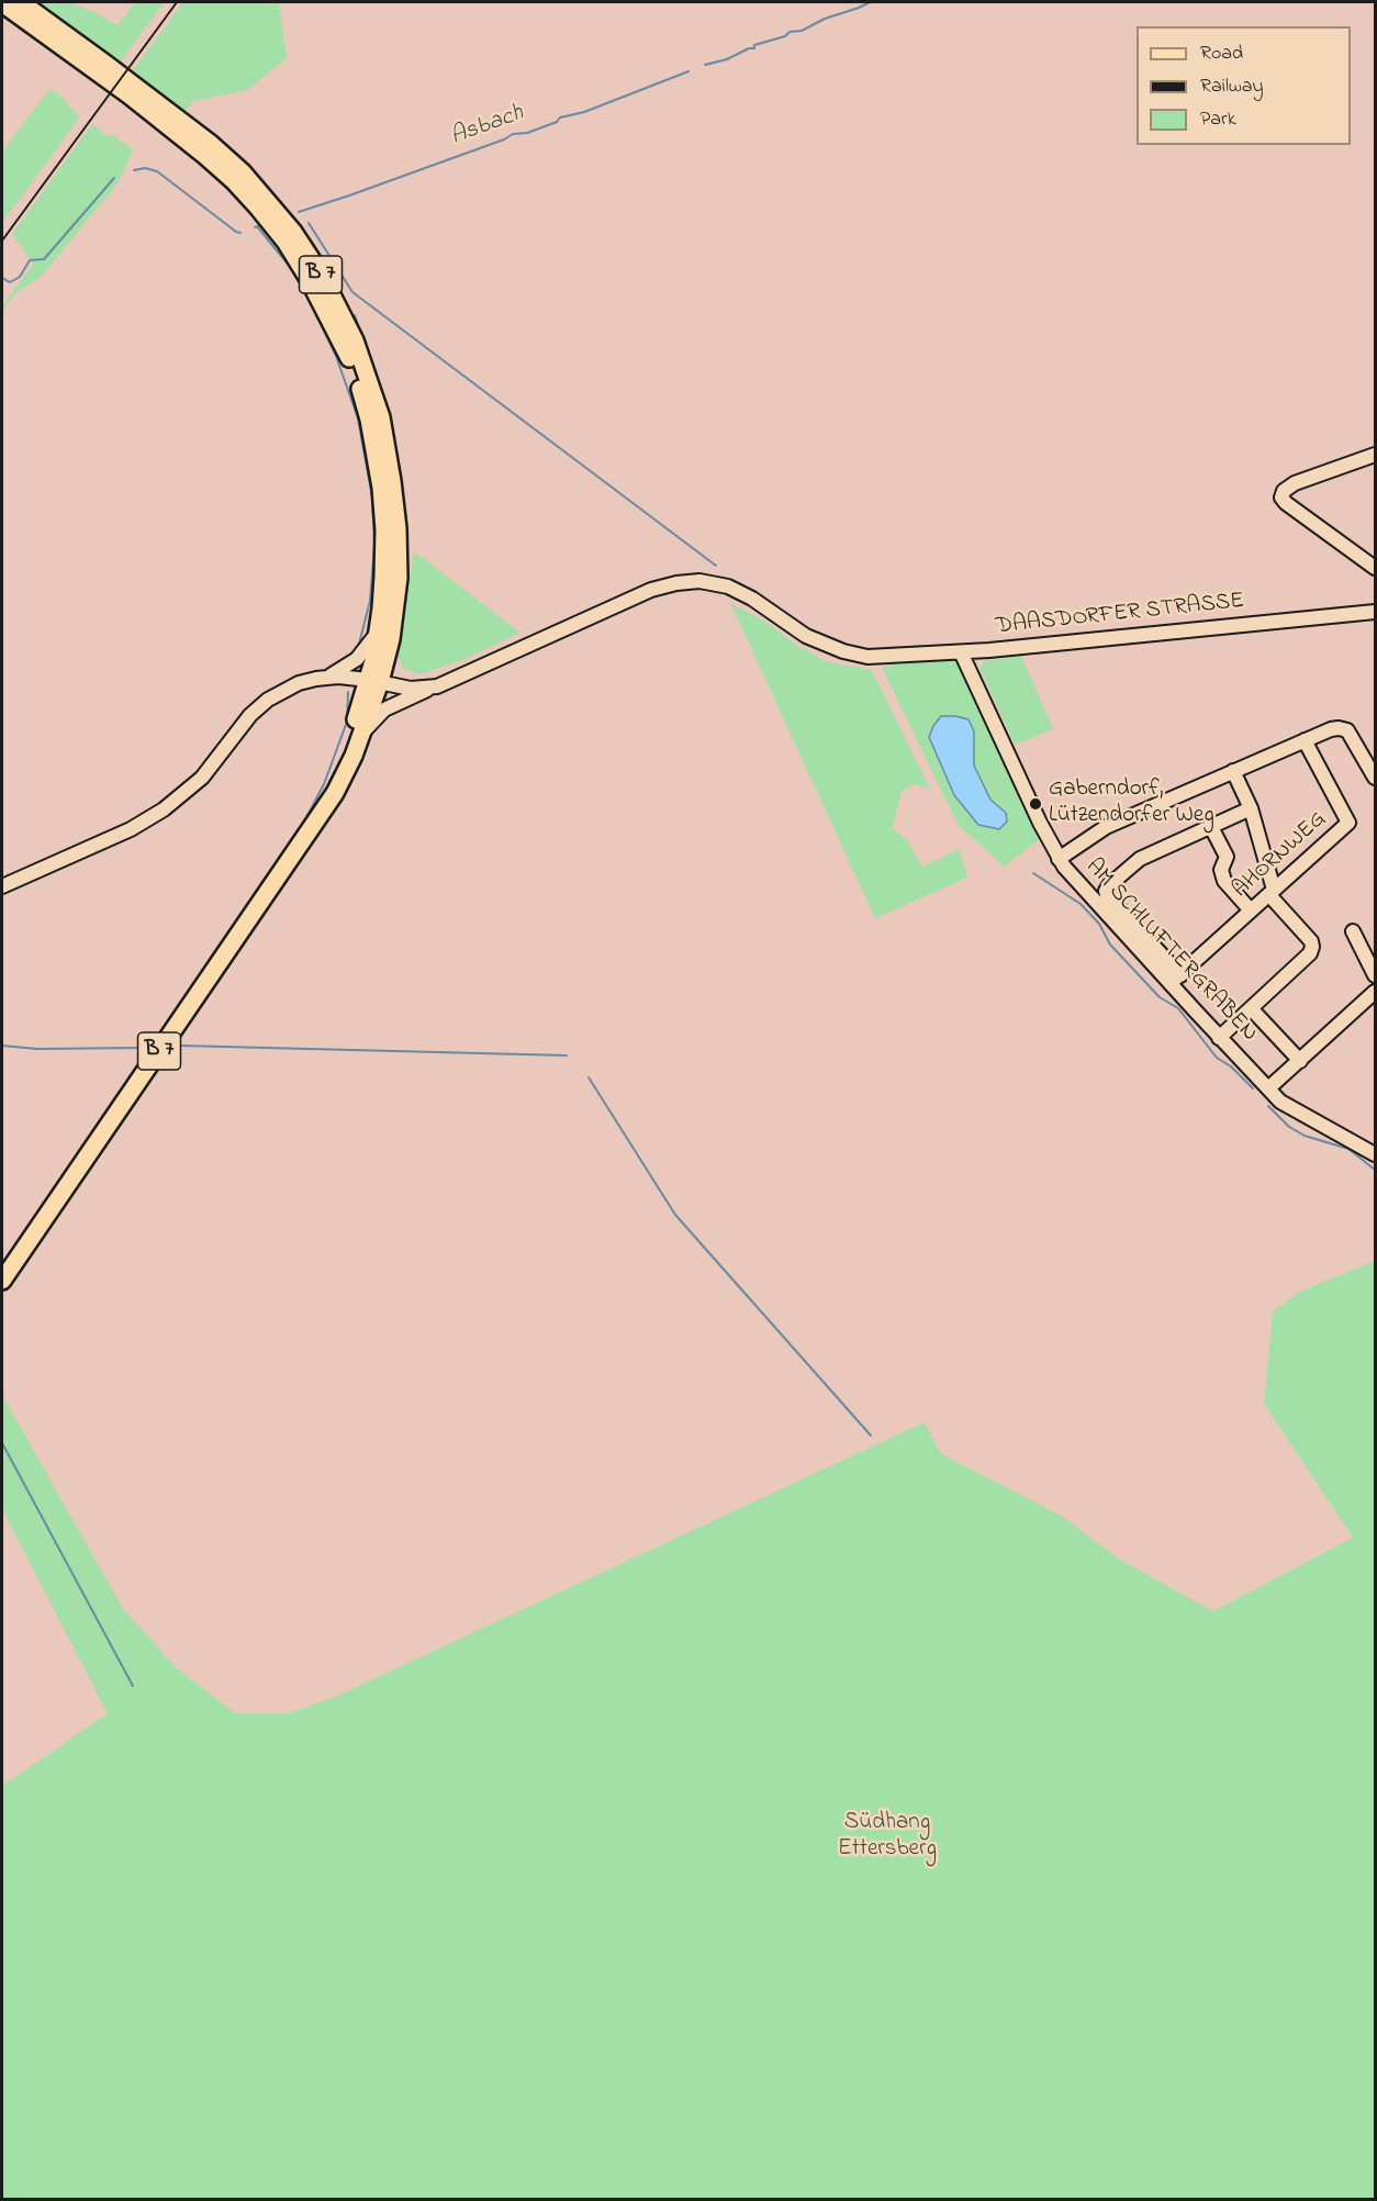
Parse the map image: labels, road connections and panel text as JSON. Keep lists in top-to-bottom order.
{
  "streets": {
    "main road": ["B 7"],
    "street": ["DAASDORFER STRASSE", "AHORNWEG", "AM SCHLUFTERGRABEN"]
  },
  "crossings": [
    ["B 7", "DAASDORFER STRASSE"],
    ["DAASDORFER STRASSE", "AM SCHLUFTERGRABEN"],
    ["AHORNWEG", "AM SCHLUFTERGRABEN"]
  ],
  "water": ["Asbach"],
  "parks": ["Südhang Ettersberg"],
  "places": ["Gaberndorf, Lützendorfer Weg"],
  "legend": ["Road", "Railway", "Park"]
}
